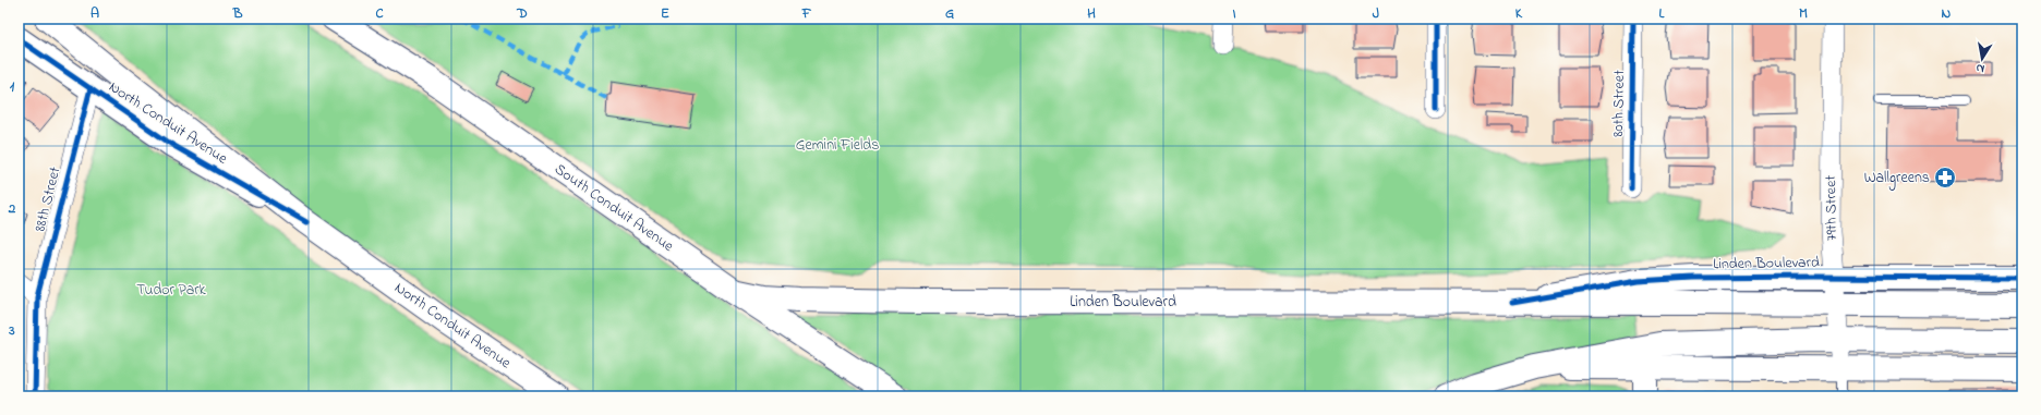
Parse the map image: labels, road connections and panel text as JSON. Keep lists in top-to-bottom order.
{
  "streets": {
    "main road": ["North Conduit Avenue", "South Conduit Avenue", "Linden Boulevard"],
    "street": ["80th Street", "88th Street", "79th Street"]
  },
  "crossings": [
    ["North Conduit Avenue", "88th Street"],
    ["South Conduit Avenue", "Linden Boulevard"],
    ["79th Street", "Linden Boulevard"]
  ],
  "parks": ["Gemini Fields", "Tudor Park"],
  "places": {
    "pharmacy": ["Wallgreens"]
  },
  "north": "bottom",
  "grid": {
    "columns": [
      "A",
      "B",
      "C",
      "D",
      "E",
      "F",
      "G",
      "H",
      "I",
      "J",
      "K",
      "L",
      "M",
      "N"
    ],
    "rows": ["1", "2", "3"]
  }
}
